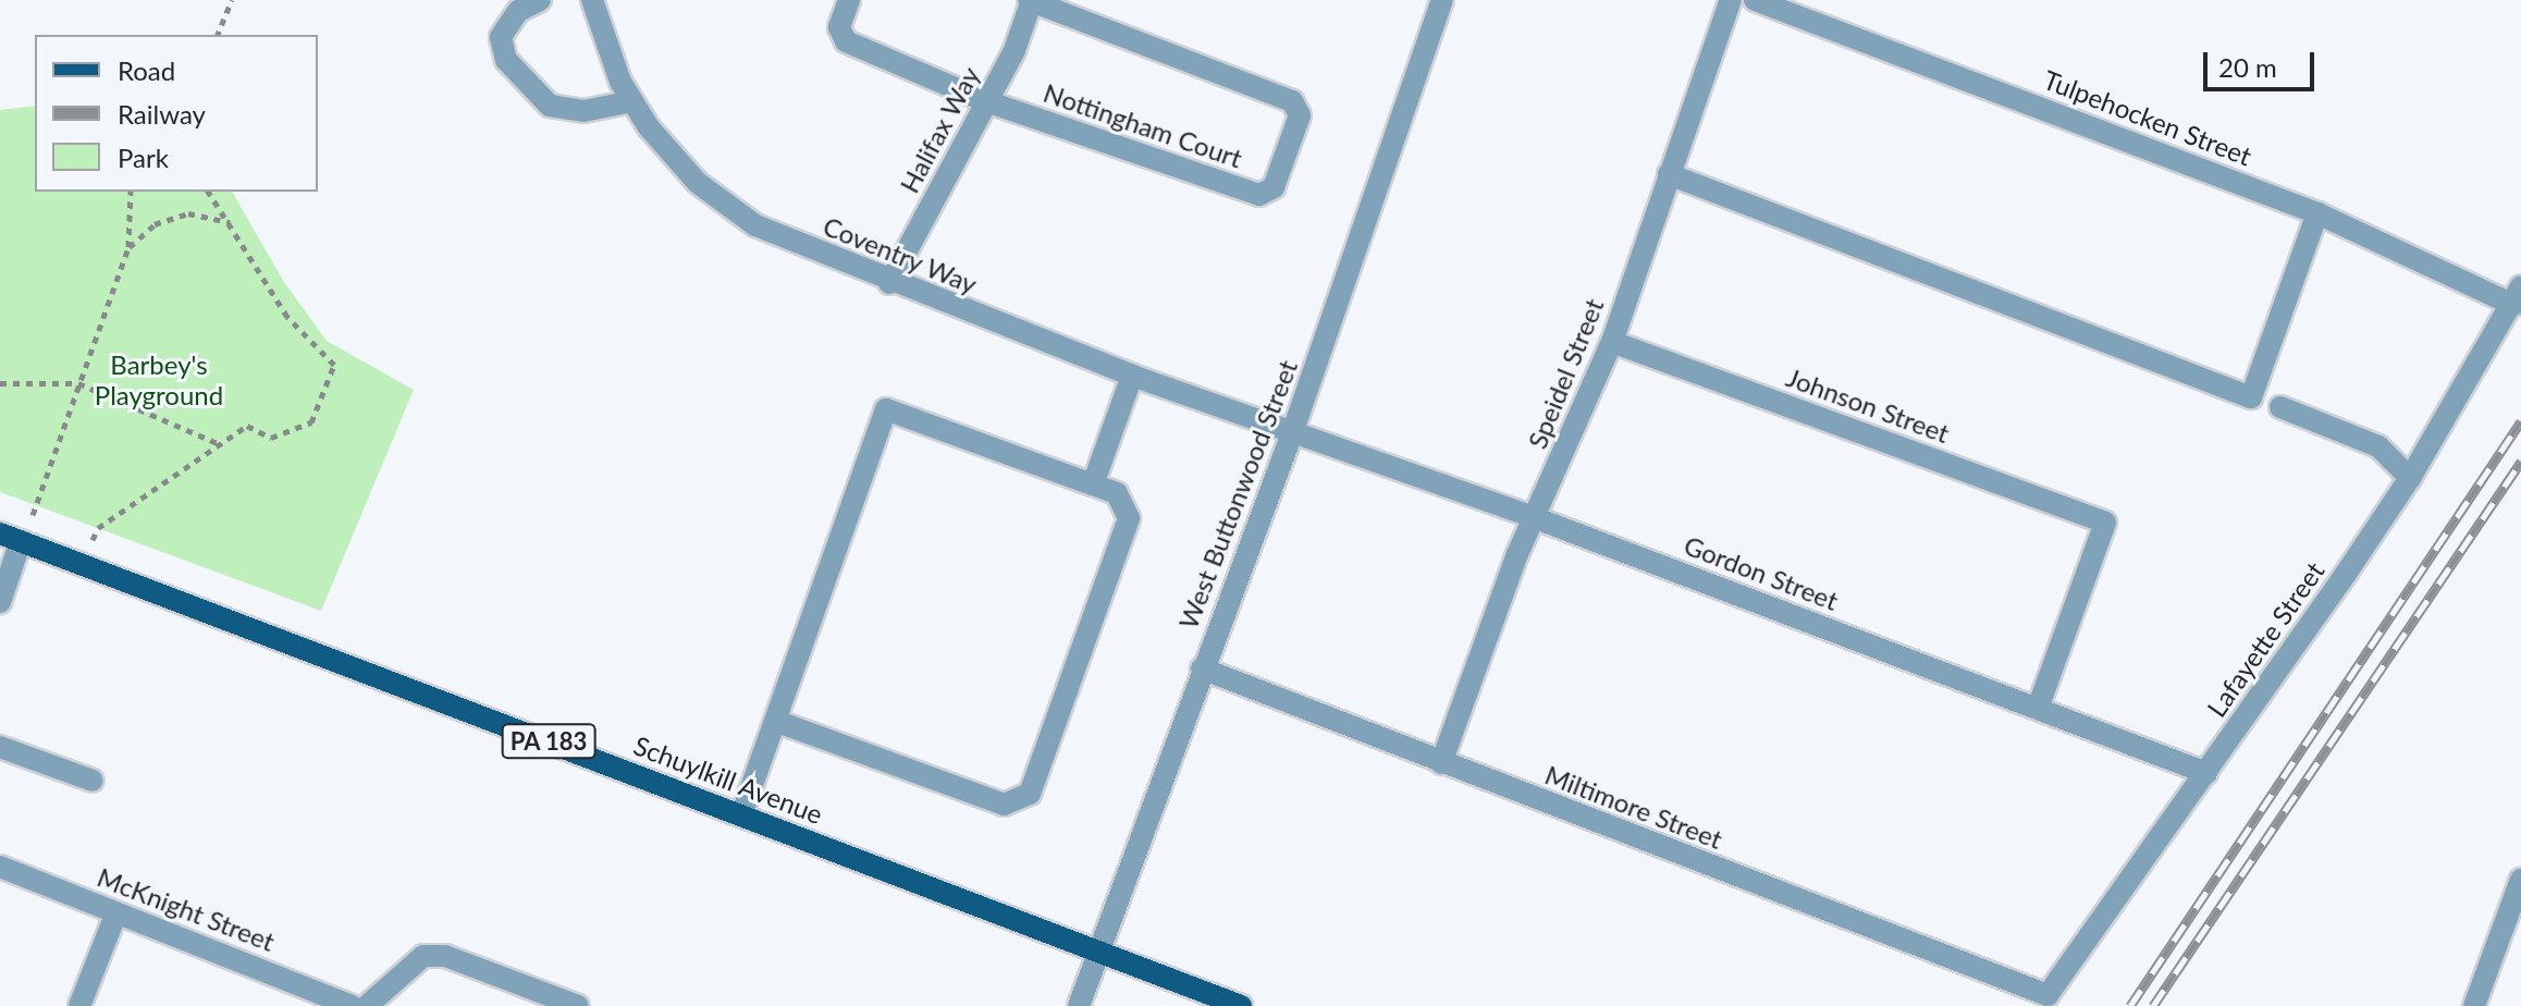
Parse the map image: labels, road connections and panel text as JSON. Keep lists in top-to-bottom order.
{
  "streets": {
    "main road": ["PA 183", "Schuylkill Avenue"],
    "street": [
      "Tulpehocken Street",
      "Nottingham Court",
      "Halifax Way",
      "Coventry Way",
      "Speidel Street",
      "Johnson Street",
      "West Buttonwood Street",
      "Gordon Street",
      "Lafayette Street",
      "Miltimore Street",
      "McKnight Street"
    ]
  },
  "crossings": [
    ["Tulpehocken Street", "Lafayette Street"],
    ["Nottingham Court", "Halifax Way"],
    ["Halifax Way", "Coventry Way"],
    ["Coventry Way", "West Buttonwood Street"],
    ["Coventry Way", "Gordon Street"],
    ["Speidel Street", "Johnson Street"],
    ["Speidel Street", "Gordon Street"],
    ["Speidel Street", "Miltimore Street"],
    ["Johnson Street", "Gordon Street"],
    ["West Buttonwood Street", "Gordon Street"],
    ["West Buttonwood Street", "Schuylkill Avenue"],
    ["West Buttonwood Street", "Miltimore Street"],
    ["Gordon Street", "Lafayette Street"],
    ["Lafayette Street", "Miltimore Street"]
  ],
  "parks": ["Barbey's Playground"],
  "legend": ["Road", "Railway", "Park"],
  "scale_bar": "20 m"
}
